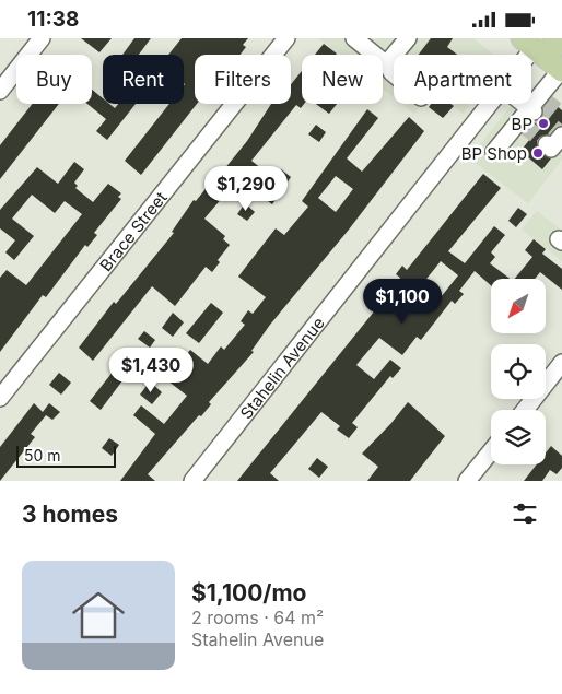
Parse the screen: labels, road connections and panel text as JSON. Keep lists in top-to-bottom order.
{
  "streets": {
    "street": ["Brace Street", "Stahelin Avenue"]
  },
  "places": ["BP", "BP Shop"],
  "scale_bar": "50 m",
  "north": "bottom left",
  "page": {
    "status": "11:38",
    "chip": [
      "Buy",
      "Rent",
      "Filters",
      "New",
      "Apartment"
    ],
    "price": ["$1,290", "$1,100", "$1,430"],
    "scale": "50 m",
    "heading": "3 homes",
    "list": [
      {
        "name": "$1,100/mo",
        "note": "2 rooms · 64 m² · Stahelin Avenue"
      }
    ]
  }
}
